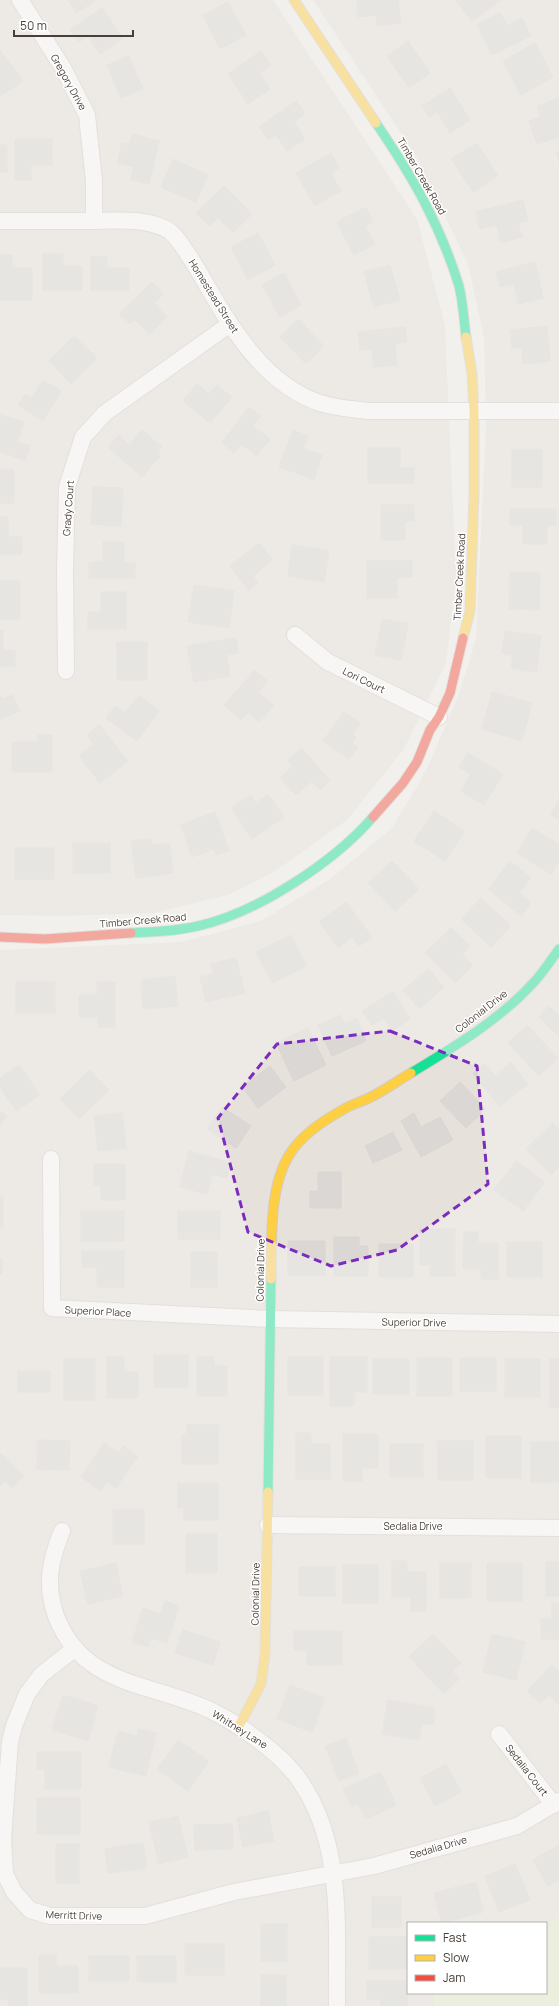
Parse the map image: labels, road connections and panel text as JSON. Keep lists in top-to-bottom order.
{
  "streets": {
    "street": [
      "Gregory Drive",
      "Timber Creek Road",
      "Homestead Street",
      "Grady Court",
      "Lori Court",
      "Colonial Drive",
      "Superior Place",
      "Superior Drive",
      "Sedalia Drive",
      "Whitney Lane",
      "Sedalia Court",
      "Merritt Drive"
    ]
  },
  "crossings": [
    ["Gregory Drive", "Homestead Street"],
    ["Timber Creek Road", "Homestead Street"],
    ["Timber Creek Road", "Lori Court"],
    ["Homestead Street", "Grady Court"],
    ["Colonial Drive", "Superior Place"],
    ["Colonial Drive", "Superior Drive"],
    ["Colonial Drive", "Sedalia Drive"],
    ["Colonial Drive", "Whitney Lane"],
    ["Superior Place", "Superior Drive"],
    ["Sedalia Drive", "Whitney Lane"],
    ["Sedalia Drive", "Sedalia Court"],
    ["Sedalia Drive", "Merritt Drive"],
    ["Whitney Lane", "Merritt Drive"]
  ],
  "legend": ["Fast", "Slow", "Jam"],
  "scale_bar": "50 m"
}
